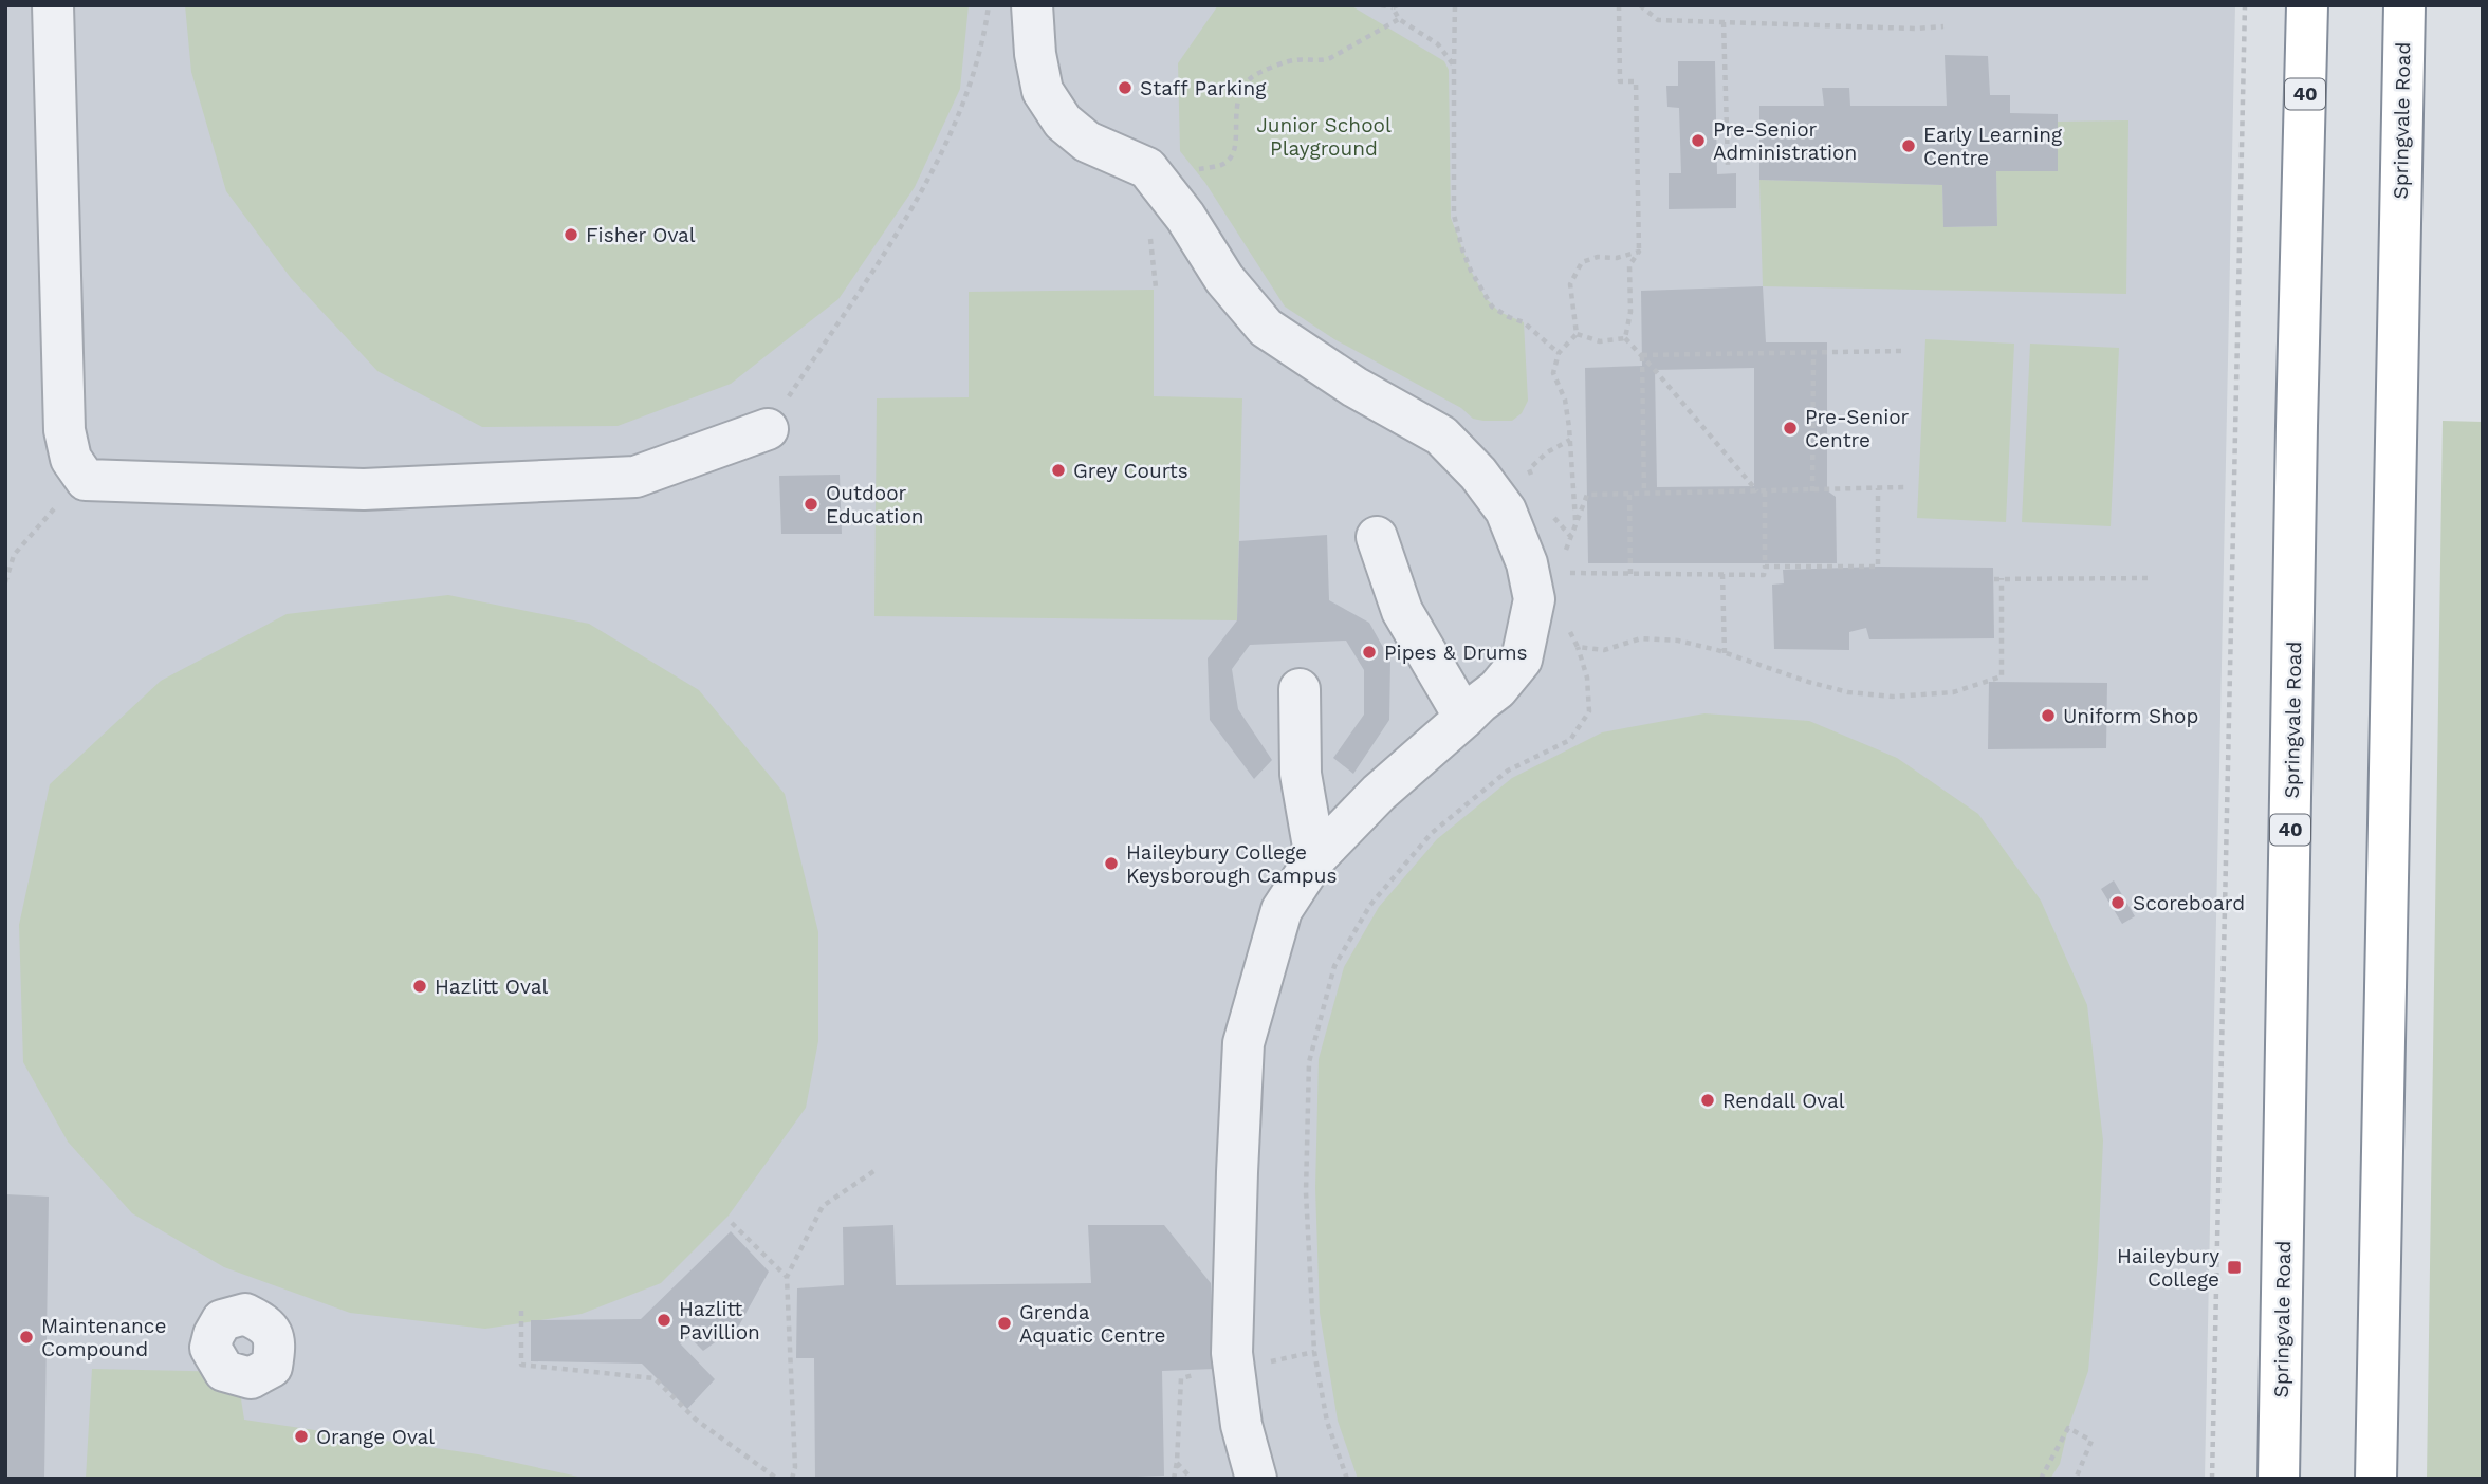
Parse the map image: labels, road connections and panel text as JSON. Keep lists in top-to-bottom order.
{
  "streets": {
    "highway": ["40", "Springvale Road"]
  },
  "parks": ["Junior School Playground"],
  "places": {
    "other": [
      "Staff Parking",
      "Pre-Senior Administration",
      "Early Learning Centre",
      "Fisher Oval",
      "Pre-Senior Centre",
      "Grey Courts",
      "Outdoor Education",
      "Pipes & Drums",
      "Uniform Shop",
      "Haileybury College Keysborough Campus",
      "Scoreboard",
      "Hazlitt Oval",
      "Rendall Oval",
      "Hazlitt Pavillion",
      "Grenda Aquatic Centre",
      "Maintenance Compound",
      "Orange Oval"
    ],
    "transit": ["Haileybury College"]
  }
}
